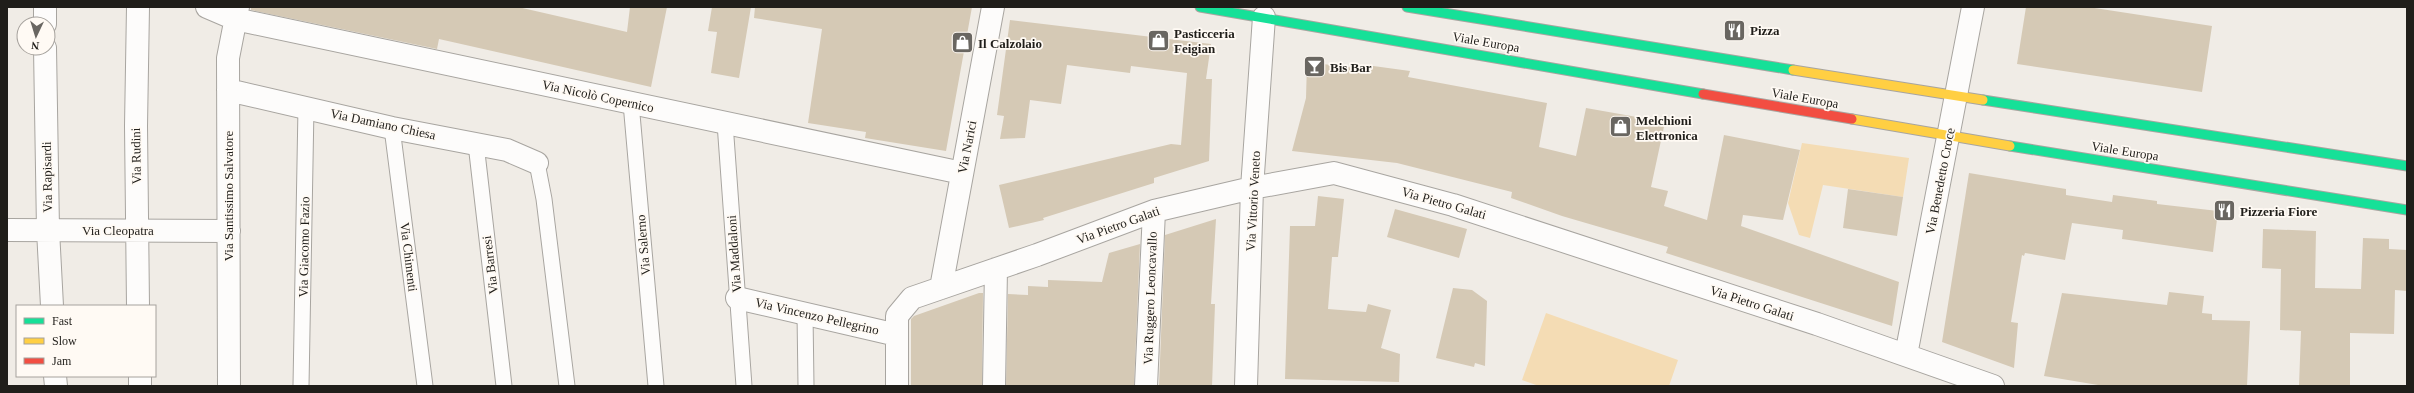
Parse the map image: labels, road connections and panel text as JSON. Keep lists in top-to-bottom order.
{
  "streets": {
    "street": [
      "Viale Europa",
      "Via Nicolò Copernico",
      "Via Damiano Chiesa",
      "Via Narici",
      "Via Rudini",
      "Via Rapisardi",
      "Via Benedetto Croce",
      "Via Santissimo Salvatore",
      "Via Vittorio Veneto",
      "Via Pietro Galati",
      "Via Cleopatra",
      "Via Ruggero Leoncavallo",
      "Via Vincenzo Pellegrino"
    ],
    "lane": [
      "Via Salerno",
      "Via Giacomo Fazio",
      "Via Maddaloni",
      "Via Chimenti",
      "Via Barresi"
    ]
  },
  "crossings": [
    ["Viale Europa", "Via Benedetto Croce"],
    ["Viale Europa", "Via Vittorio Veneto"],
    ["Via Nicolò Copernico", "Via Narici"],
    ["Via Nicolò Copernico", "Via Santissimo Salvatore"],
    ["Via Nicolò Copernico", "Via Salerno"],
    ["Via Nicolò Copernico", "Via Maddaloni"],
    ["Via Damiano Chiesa", "Via Santissimo Salvatore"],
    ["Via Damiano Chiesa", "Via Giacomo Fazio"],
    ["Via Damiano Chiesa", "Via Chimenti"],
    ["Via Damiano Chiesa", "Via Barresi"],
    ["Via Narici", "Via Pietro Galati"],
    ["Via Rudini", "Via Cleopatra"],
    ["Via Rapisardi", "Via Cleopatra"],
    ["Via Benedetto Croce", "Via Pietro Galati"],
    ["Via Santissimo Salvatore", "Via Cleopatra"],
    ["Via Vittorio Veneto", "Via Pietro Galati"],
    ["Via Pietro Galati", "Via Ruggero Leoncavallo"],
    ["Via Pietro Galati", "Via Vincenzo Pellegrino"],
    ["Via Maddaloni", "Via Vincenzo Pellegrino"]
  ],
  "places": {
    "restaurant": ["Pizza", "Pizzeria Fiore"],
    "shop": ["Pasticceria Feigian", "Il Calzolaio", "Melchioni Elettronica"],
    "bar": ["Bis Bar"]
  },
  "legend": ["Fast", "Slow", "Jam"],
  "north": "bottom"
}
